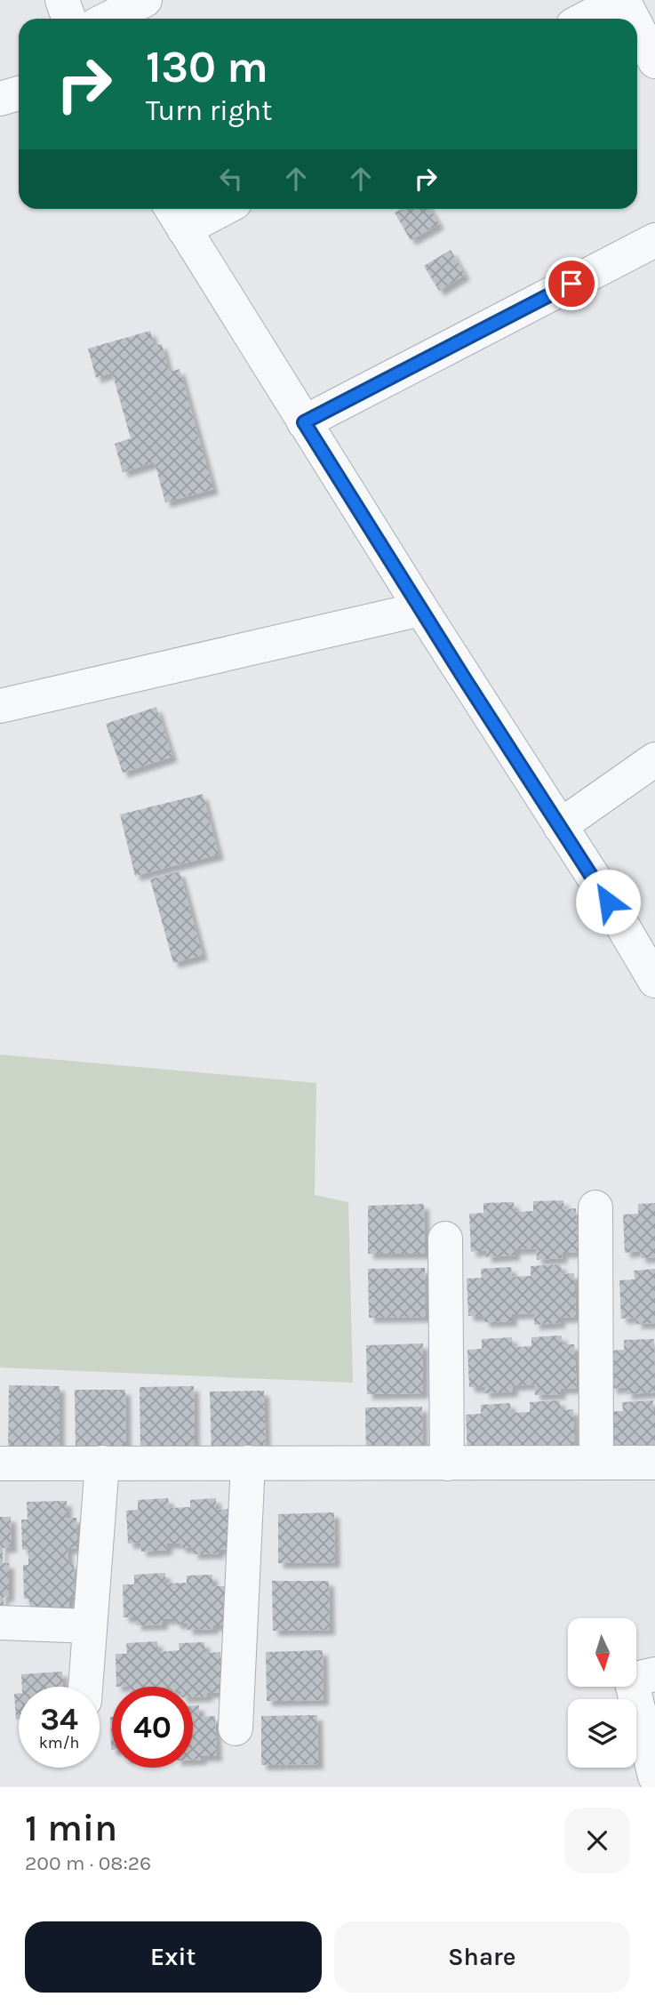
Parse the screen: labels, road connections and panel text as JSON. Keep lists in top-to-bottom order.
{
  "north": "bottom",
  "page": {
    "turn": ["130 m", "Turn right"],
    "speed": "34 km/h",
    "limit": "40",
    "heading": ["1 min", "200 m · 08:26"],
    "buttons": ["Exit", "Share"]
  }
}
